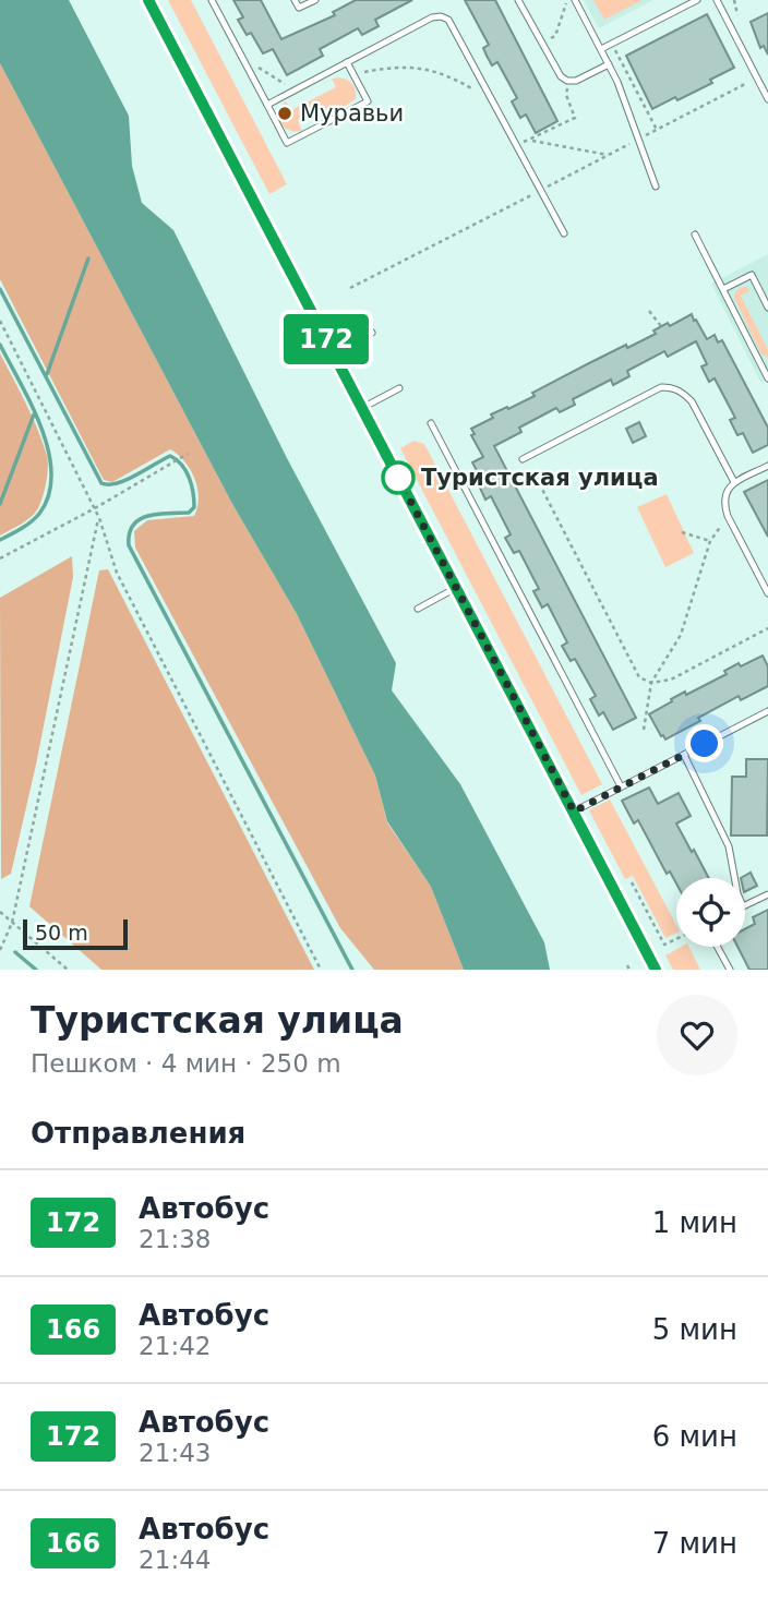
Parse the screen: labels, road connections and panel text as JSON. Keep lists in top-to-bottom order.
{
  "places": ["Муравьи", "Туристская улица"],
  "lines": ["bus line 172"],
  "scale_bar": "50 m",
  "page": {
    "on_map": "172",
    "scale": "50 m",
    "heading": [
      ["Туристская улица", "Пешком · 4 мин · 250 m"],
      "Отправления"
    ],
    "list": [
      {
        "mark": "172",
        "name": "Автобус",
        "note": "21:38",
        "value": "1 мин"
      },
      {
        "mark": "166",
        "name": "Автобус",
        "note": "21:42",
        "value": "5 мин"
      },
      {
        "mark": "172",
        "name": "Автобус",
        "note": "21:43",
        "value": "6 мин"
      },
      {
        "mark": "166",
        "name": "Автобус",
        "note": "21:44",
        "value": "7 мин"
      }
    ]
  }
}
